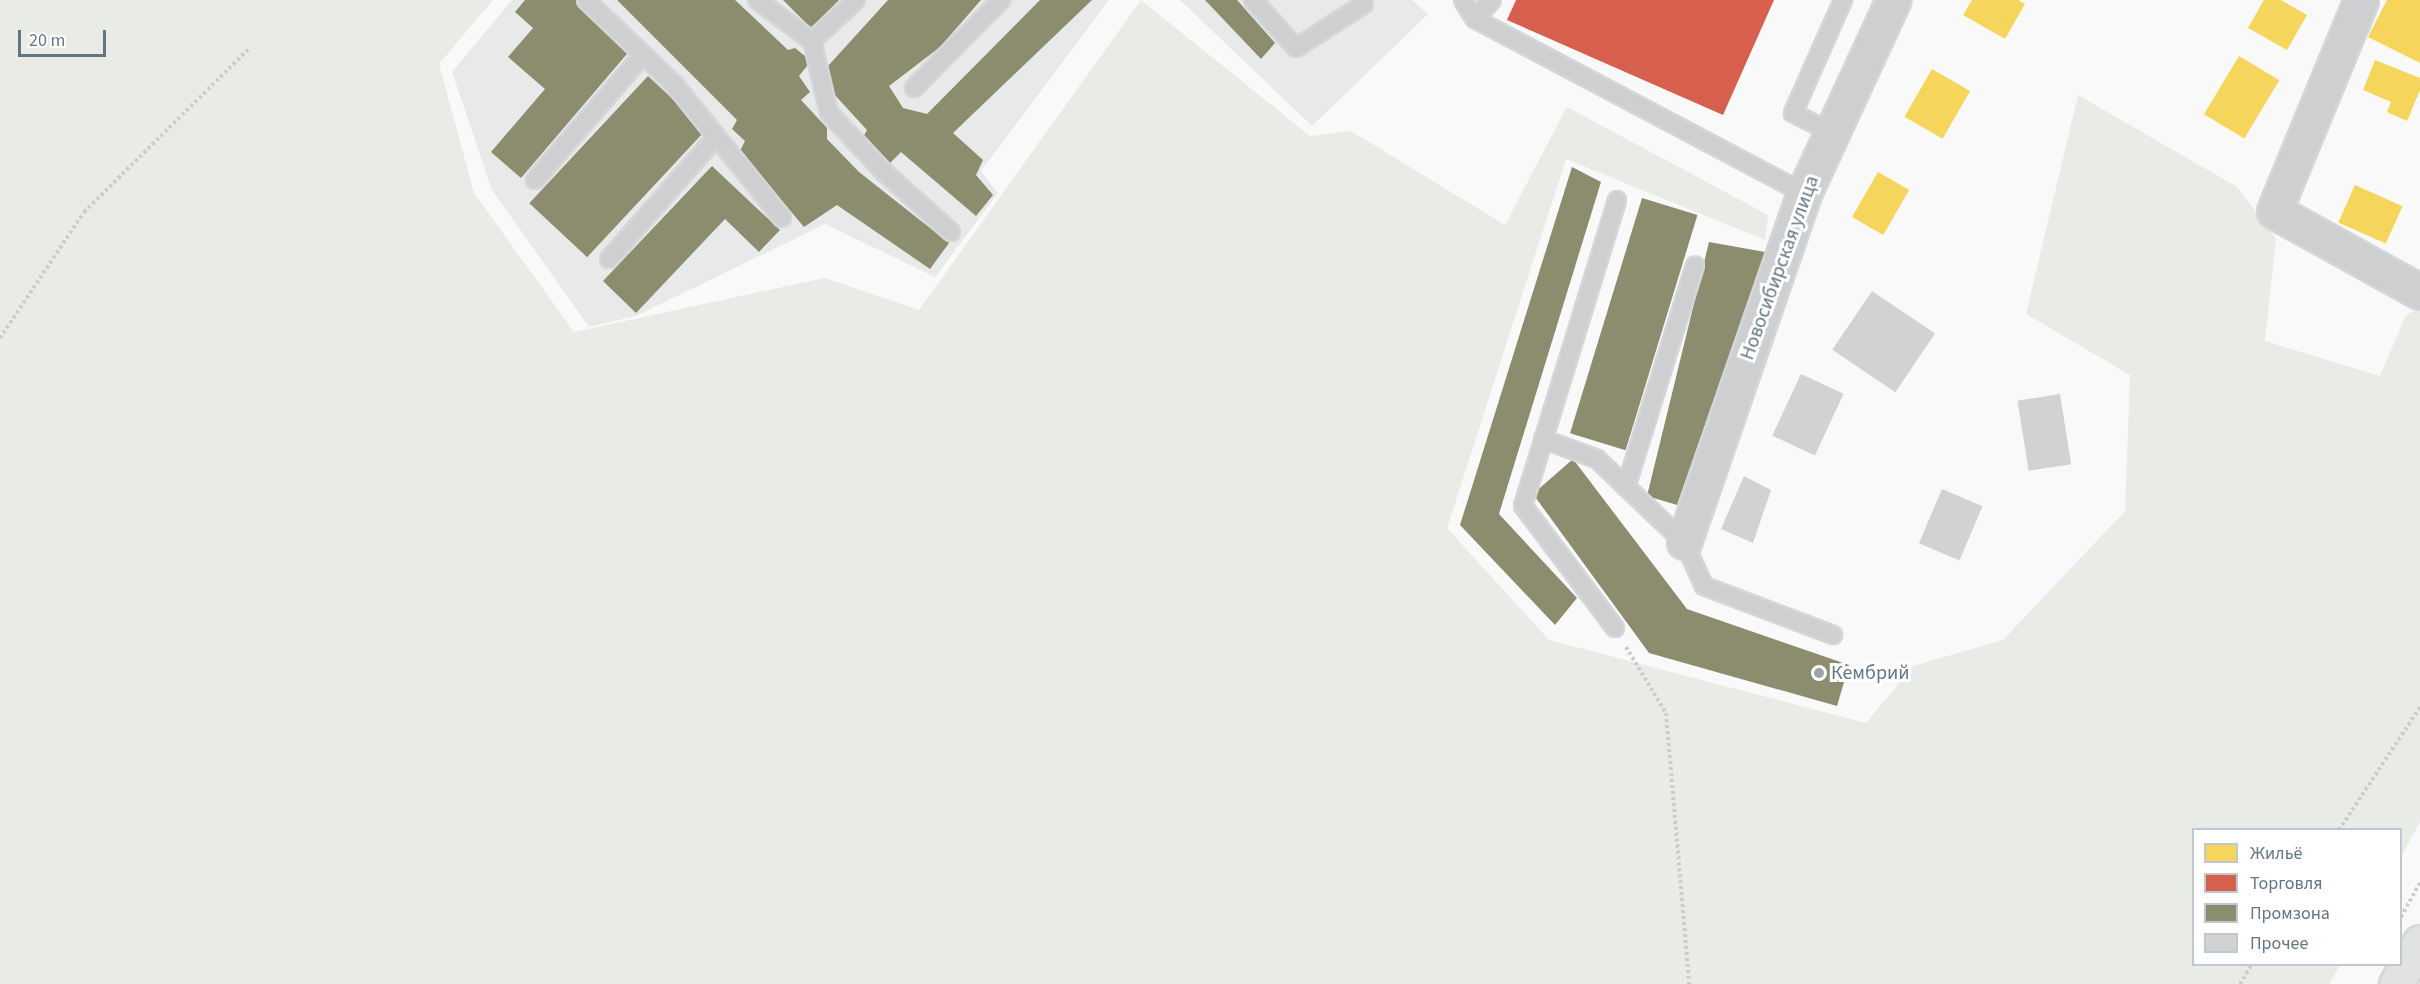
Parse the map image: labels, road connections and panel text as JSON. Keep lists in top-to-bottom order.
{
  "streets": {
    "street": ["Новосибирская улица"]
  },
  "places": ["Кембрий"],
  "legend": [
    "Жильё",
    "Торговля",
    "Промзона",
    "Прочее"
  ],
  "scale_bar": "20 m"
}
